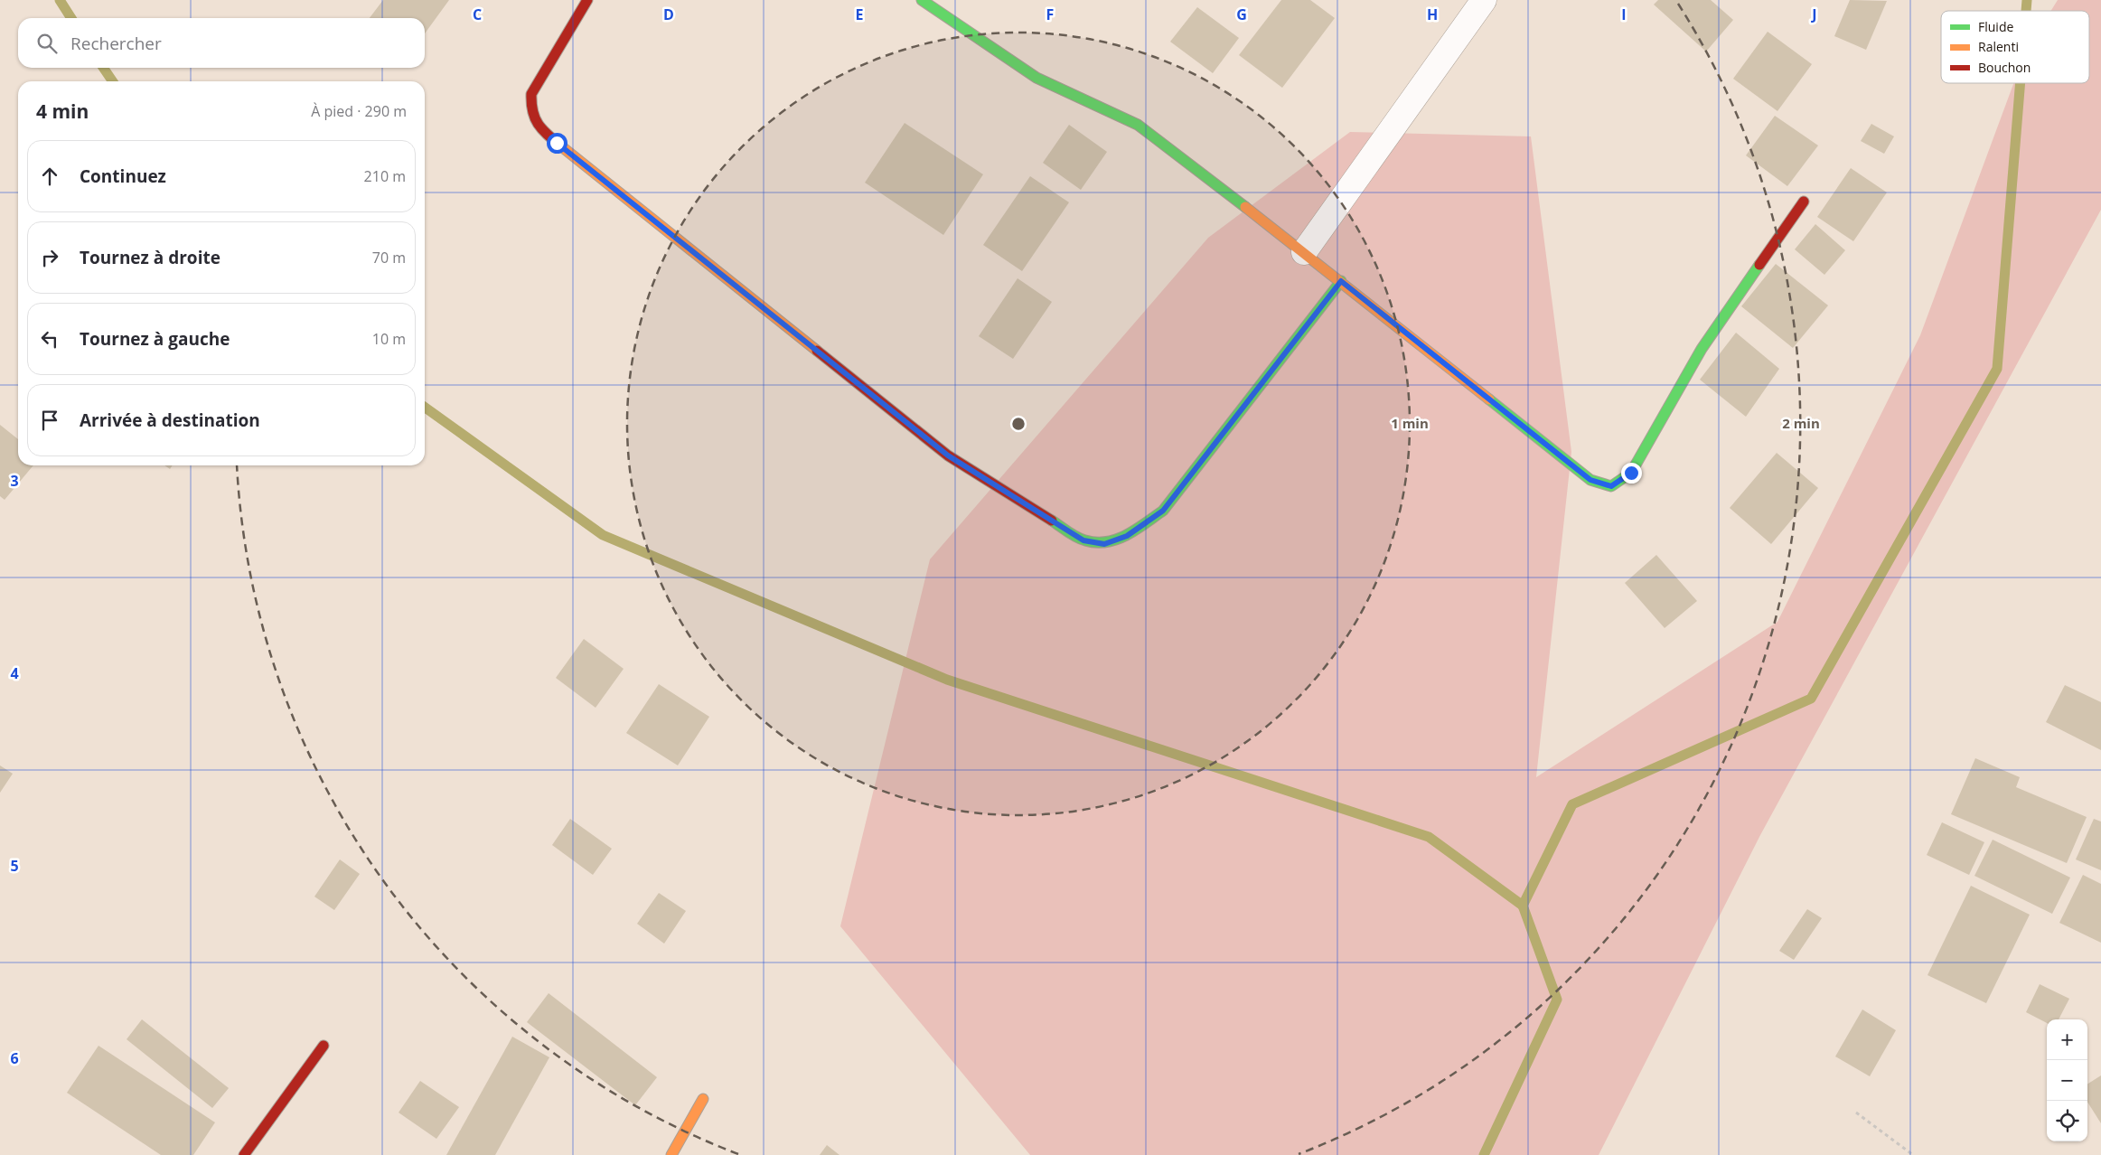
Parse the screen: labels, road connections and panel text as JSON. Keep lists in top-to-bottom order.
{
  "legend": ["Fluide", "Ralenti", "Bouchon"],
  "page": {
    "search": "Rechercher",
    "heading": ["4 min", "À pied · 290 m"],
    "list": [
      ["Continuez", "210 m"],
      ["Tournez à droite", "70 m"],
      ["Tournez à gauche", "10 m"],
      "Arrivée à destination"
    ],
    "map_buttons": ["+", "−"]
  },
  "grid": {
    "columns": [
      "C",
      "D",
      "E",
      "F",
      "G",
      "H",
      "I",
      "J"
    ],
    "rows": [
      "3",
      "4",
      "5",
      "6"
    ]
  },
  "rings": ["1 min", "2 min"]
}
